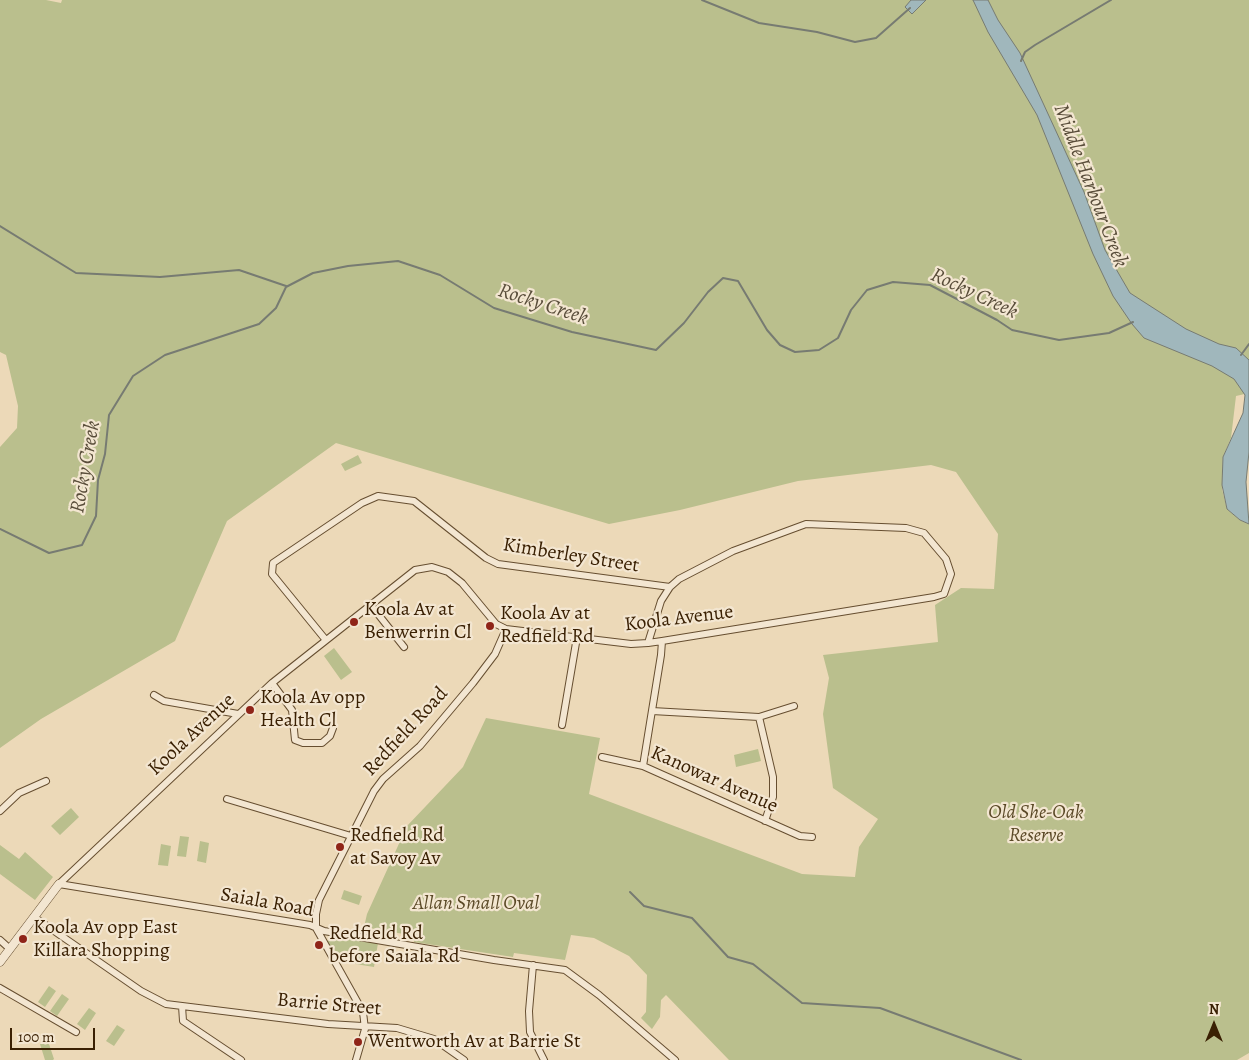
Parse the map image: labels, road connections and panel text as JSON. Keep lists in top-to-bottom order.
{
  "streets": {
    "street": [
      "Kimberley Street",
      "Koola Avenue",
      "Redfield Road",
      "Kanowar Avenue",
      "Saiala Road",
      "Barrie Street"
    ]
  },
  "crossings": [
    ["Kimberley Street", "Koola Avenue"],
    ["Koola Avenue", "Redfield Road"],
    ["Koola Avenue", "Saiala Road"],
    ["Koola Avenue", "Barrie Street"],
    ["Redfield Road", "Saiala Road"]
  ],
  "water": ["Middle Harbour Creek", "Rocky Creek"],
  "parks": ["Old She-Oak Reserve", "Allan Small Oval"],
  "places": [
    "Koola Av at Benwerrin Cl",
    "Koola Av at Redfield Rd",
    "Koola Av opp Health Cl",
    "Redfield Rd at Savoy Av",
    "Koola Av opp East Killara Shopping",
    "Redfield Rd before Saiala Rd",
    "Wentworth Av at Barrie St"
  ],
  "scale_bar": "100 m",
  "north": "top"
}
